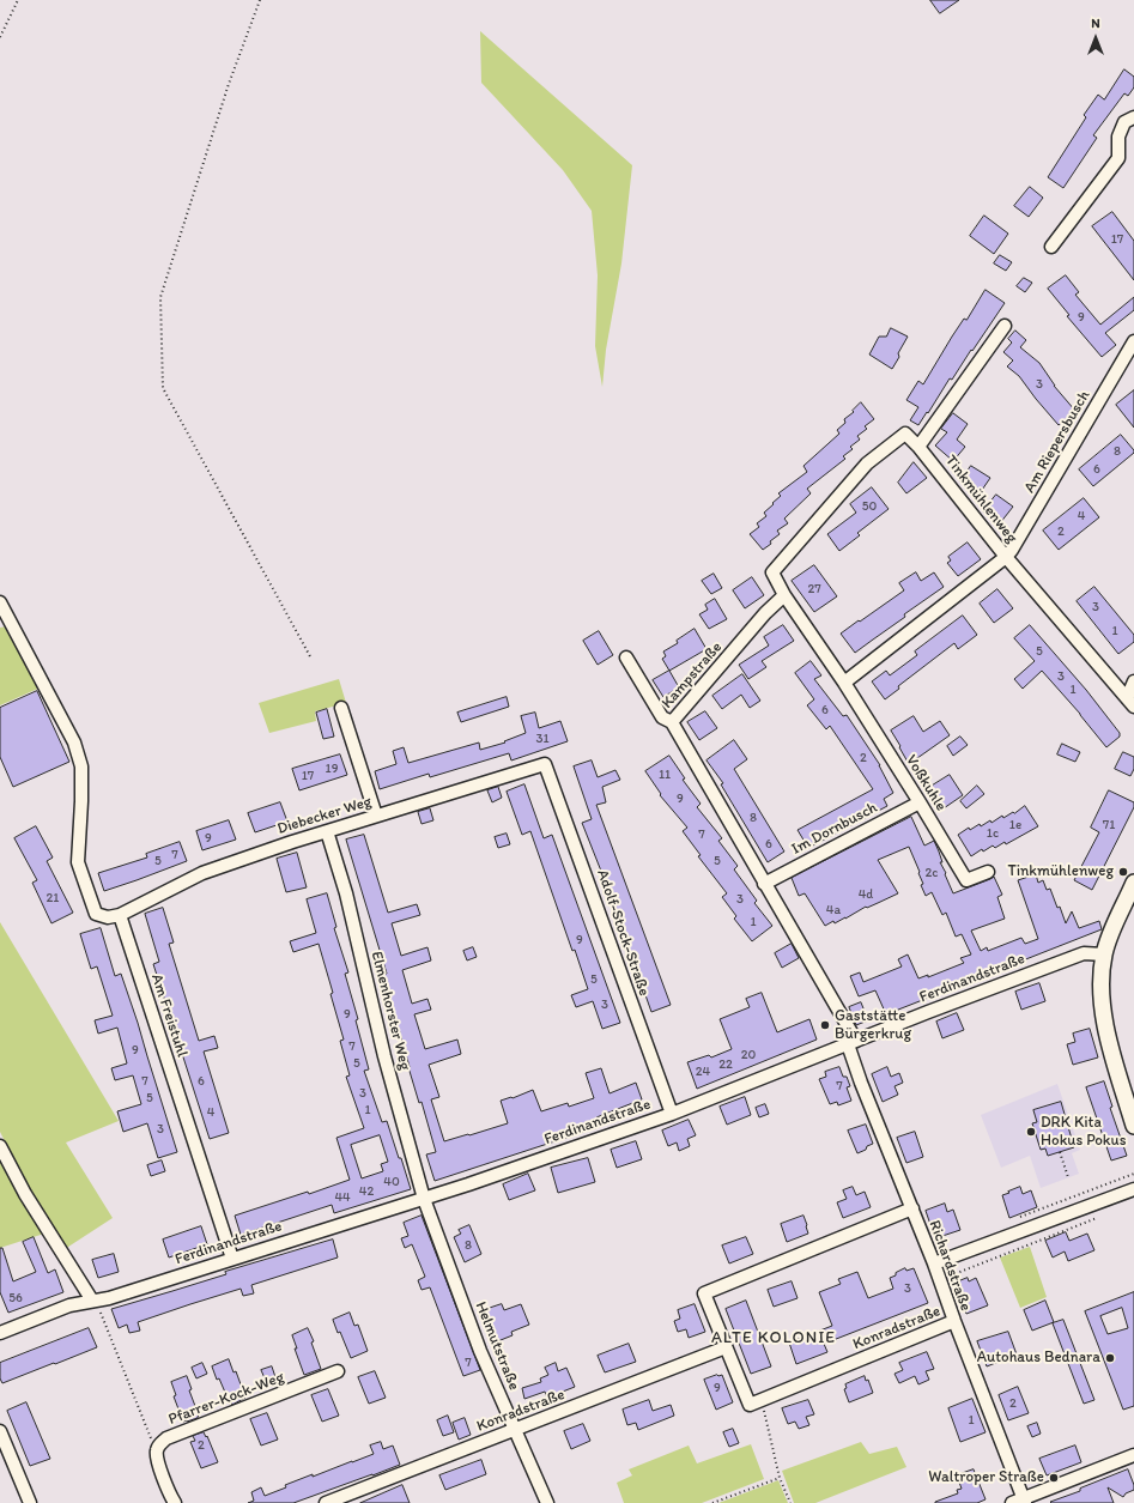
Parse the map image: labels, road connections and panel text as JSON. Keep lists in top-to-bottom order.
{
  "streets": {
    "street": [
      "Am Riepersbusch",
      "Tinkmühlenweg",
      "Kampstraße",
      "Voßkuhle",
      "Diebecker Weg",
      "Im Dornbusch",
      "Adolf-Stock-Straße",
      "Ferdinandstraße",
      "Elmenhorster Weg",
      "Am Freistuhl",
      "Richardstraße",
      "Konradstraße",
      "Helmutstraße",
      "Pfarrer-Kock-Weg"
    ]
  },
  "crossings": [
    ["Am Riepersbusch", "Tinkmühlenweg"],
    ["Kampstraße", "Voßkuhle"],
    ["Kampstraße", "Im Dornbusch"],
    ["Kampstraße", "Ferdinandstraße"],
    ["Kampstraße", "Richardstraße"],
    ["Voßkuhle", "Im Dornbusch"],
    ["Diebecker Weg", "Adolf-Stock-Straße"],
    ["Diebecker Weg", "Elmenhorster Weg"],
    ["Diebecker Weg", "Am Freistuhl"],
    ["Adolf-Stock-Straße", "Ferdinandstraße"],
    ["Ferdinandstraße", "Elmenhorster Weg"],
    ["Ferdinandstraße", "Am Freistuhl"],
    ["Ferdinandstraße", "Richardstraße"],
    ["Ferdinandstraße", "Helmutstraße"],
    ["Elmenhorster Weg", "Helmutstraße"],
    ["Richardstraße", "Konradstraße"],
    ["Konradstraße", "Helmutstraße"]
  ],
  "districts": ["ALTE KOLONIE"],
  "places": [
    "Tinkmühlenweg",
    "Gaststätte Bürgerkrug",
    "DRK Kita Hokus Pokus",
    "Autohaus Bednara",
    "Waltroper Straße"
  ],
  "house_numbers": [
    "17",
    "9",
    "3",
    "8",
    "6",
    "50",
    "4",
    "2",
    "27",
    "3",
    "1",
    "5",
    "3",
    "1",
    "6",
    "31",
    "2",
    "19",
    "11",
    "17",
    "9",
    "8",
    "1e",
    "71",
    "1c",
    "7",
    "9",
    "6",
    "7",
    "5",
    "5",
    "2c",
    "4d",
    "21",
    "3",
    "4a",
    "1",
    "9",
    "5",
    "3",
    "9",
    "7",
    "9",
    "20",
    "5",
    "22",
    "24",
    "7",
    "6",
    "7",
    "3",
    "5",
    "1",
    "4",
    "3",
    "40",
    "42",
    "44",
    "8",
    "3",
    "56",
    "7",
    "9",
    "2",
    "1",
    "2"
  ],
  "north": "top"
}
